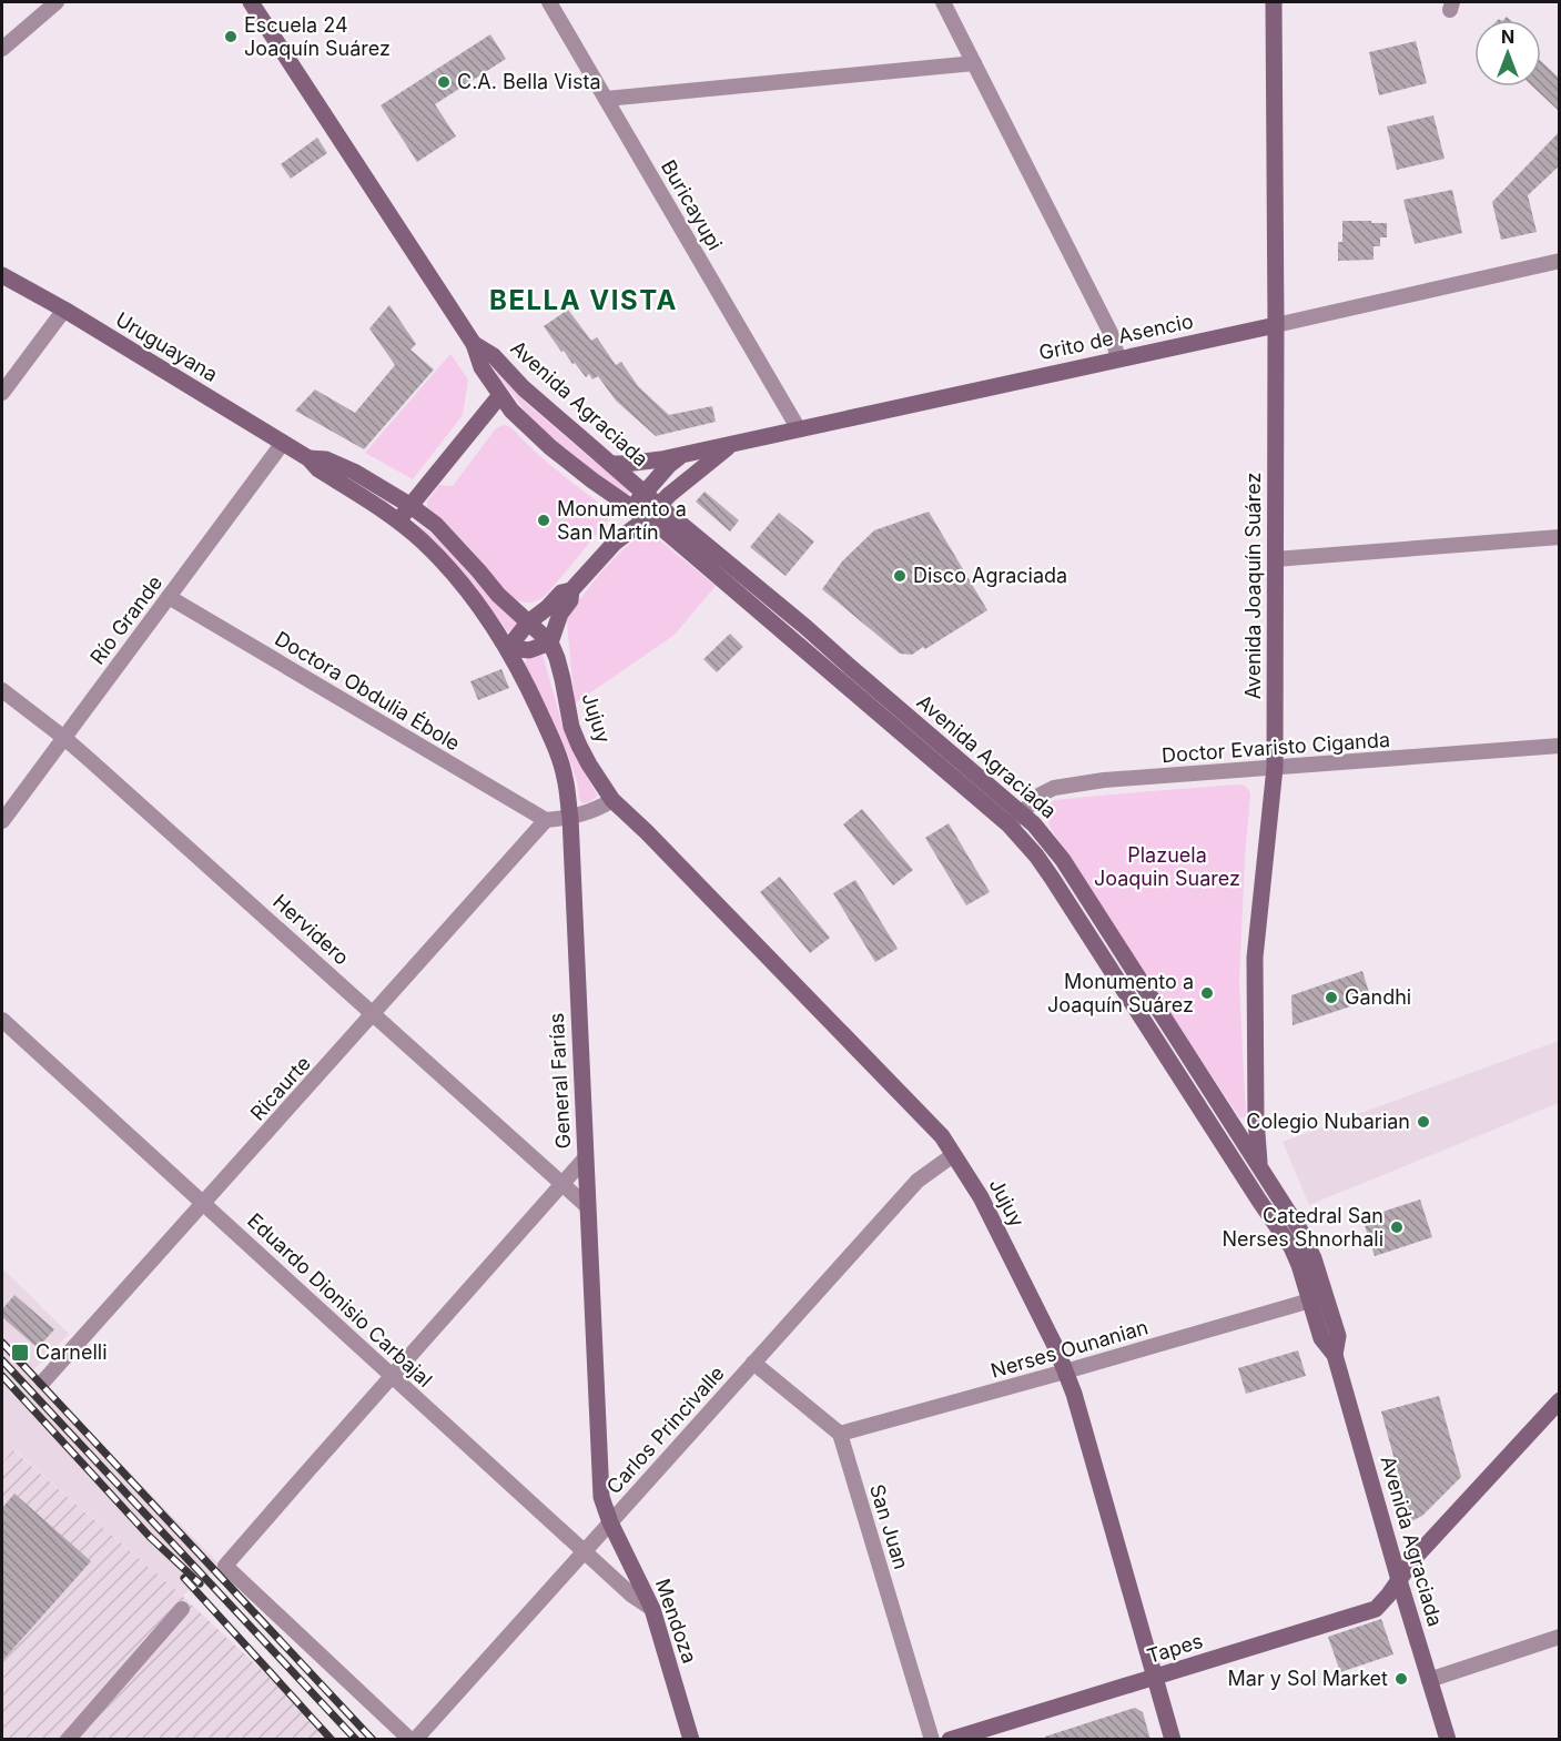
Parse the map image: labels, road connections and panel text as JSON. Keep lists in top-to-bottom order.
{
  "streets": {
    "street": [
      "Buricayupi",
      "Grito de Asencio",
      "Uruguayana",
      "Avenida Agraciada",
      "Avenida Joaquín Suárez",
      "Río Grande",
      "Doctora Obdulia Ébole",
      "Jujuy",
      "Doctor Evaristo Ciganda",
      "Hervidero",
      "General Farías",
      "Ricaurte",
      "Eduardo Dionisio Carbajal",
      "Nerses Ounanian",
      "Carlos Princivalle",
      "San Juan",
      "Mendoza",
      "Tapes"
    ]
  },
  "crossings": [
    ["Buricayupi", "Grito de Asencio"],
    ["Grito de Asencio", "Avenida Agraciada"],
    ["Grito de Asencio", "Avenida Joaquín Suárez"],
    ["Uruguayana", "Río Grande"],
    ["Uruguayana", "Jujuy"],
    ["Uruguayana", "General Farías"],
    ["Avenida Agraciada", "Avenida Joaquín Suárez"],
    ["Avenida Agraciada", "Doctor Evaristo Ciganda"],
    ["Avenida Agraciada", "Nerses Ounanian"],
    ["Avenida Agraciada", "Tapes"],
    ["Avenida Joaquín Suárez", "Doctor Evaristo Ciganda"],
    ["Río Grande", "Doctora Obdulia Ébole"],
    ["Río Grande", "Hervidero"],
    ["Doctora Obdulia Ébole", "Ricaurte"],
    ["Jujuy", "Nerses Ounanian"],
    ["Jujuy", "Carlos Princivalle"],
    ["Jujuy", "Tapes"],
    ["Hervidero", "General Farías"],
    ["Hervidero", "Ricaurte"],
    ["General Farías", "Carlos Princivalle"],
    ["General Farías", "Mendoza"],
    ["Ricaurte", "Eduardo Dionisio Carbajal"],
    ["Eduardo Dionisio Carbajal", "Carlos Princivalle"],
    ["Eduardo Dionisio Carbajal", "Mendoza"],
    ["Nerses Ounanian", "San Juan"],
    ["Carlos Princivalle", "Mendoza"]
  ],
  "districts": ["BELLA VISTA"],
  "parks": ["Plazuela Joaquin Suarez"],
  "places": {
    "other": [
      "Escuela 24 Joaquín Suárez",
      "C.A. Bella Vista",
      "Monumento a San Martín",
      "Disco Agraciada",
      "Monumento a Joaquín Suárez",
      "Gandhi",
      "Colegio Nubarian",
      "Catedral San Nerses Shnorhali",
      "Mar y Sol Market"
    ],
    "transit": ["Carnelli"]
  },
  "north": "top"
}
